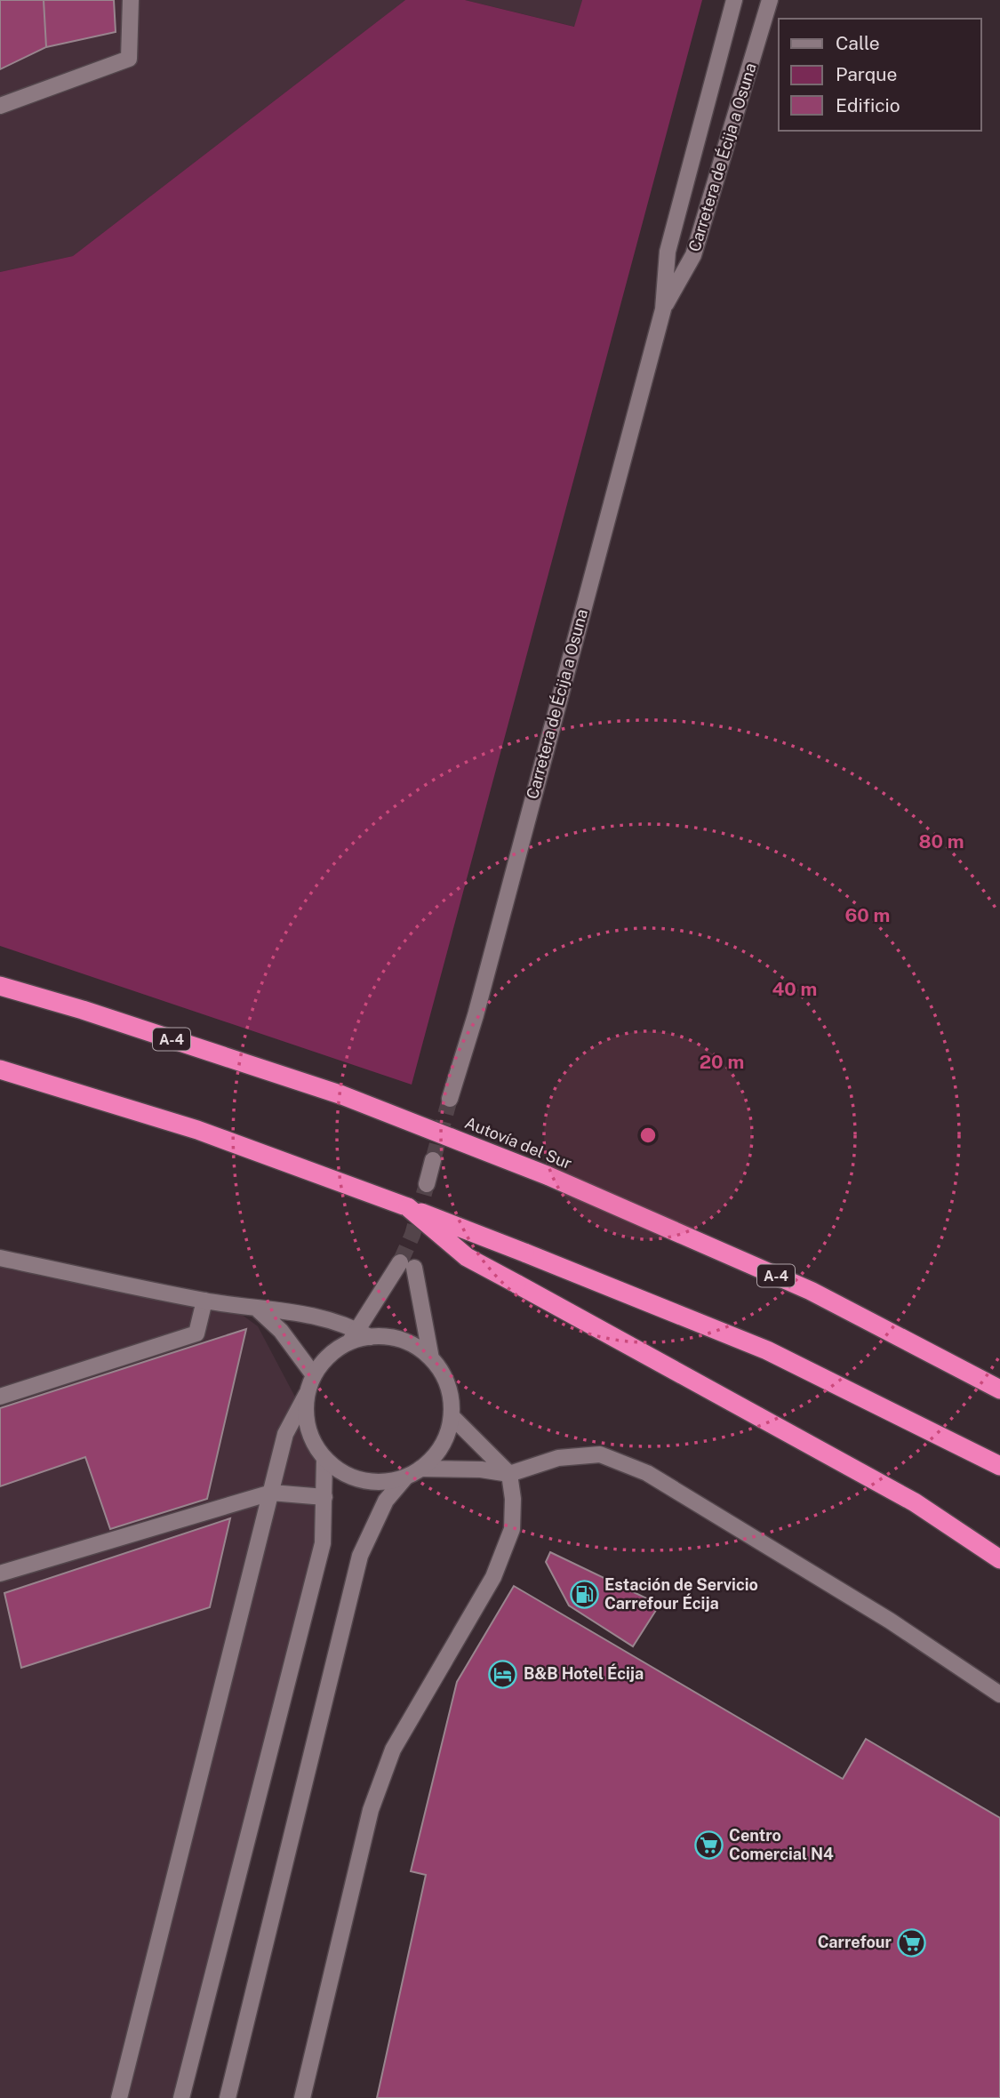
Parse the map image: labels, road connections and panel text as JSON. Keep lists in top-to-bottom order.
{
  "streets": {
    "highway": ["A-4", "Autovía del Sur"],
    "street": ["Carretera de Écija a Osuna"]
  },
  "places": {
    "fuel station": ["Estación de Servicio Carrefour Écija"],
    "hotel": ["B&B Hotel Écija"],
    "supermarket": ["Centro Comercial N4", "Carrefour"]
  },
  "legend": ["Calle", "Parque", "Edificio"],
  "rings": [
    "80 m",
    "60 m",
    "40 m",
    "20 m"
  ]
}
